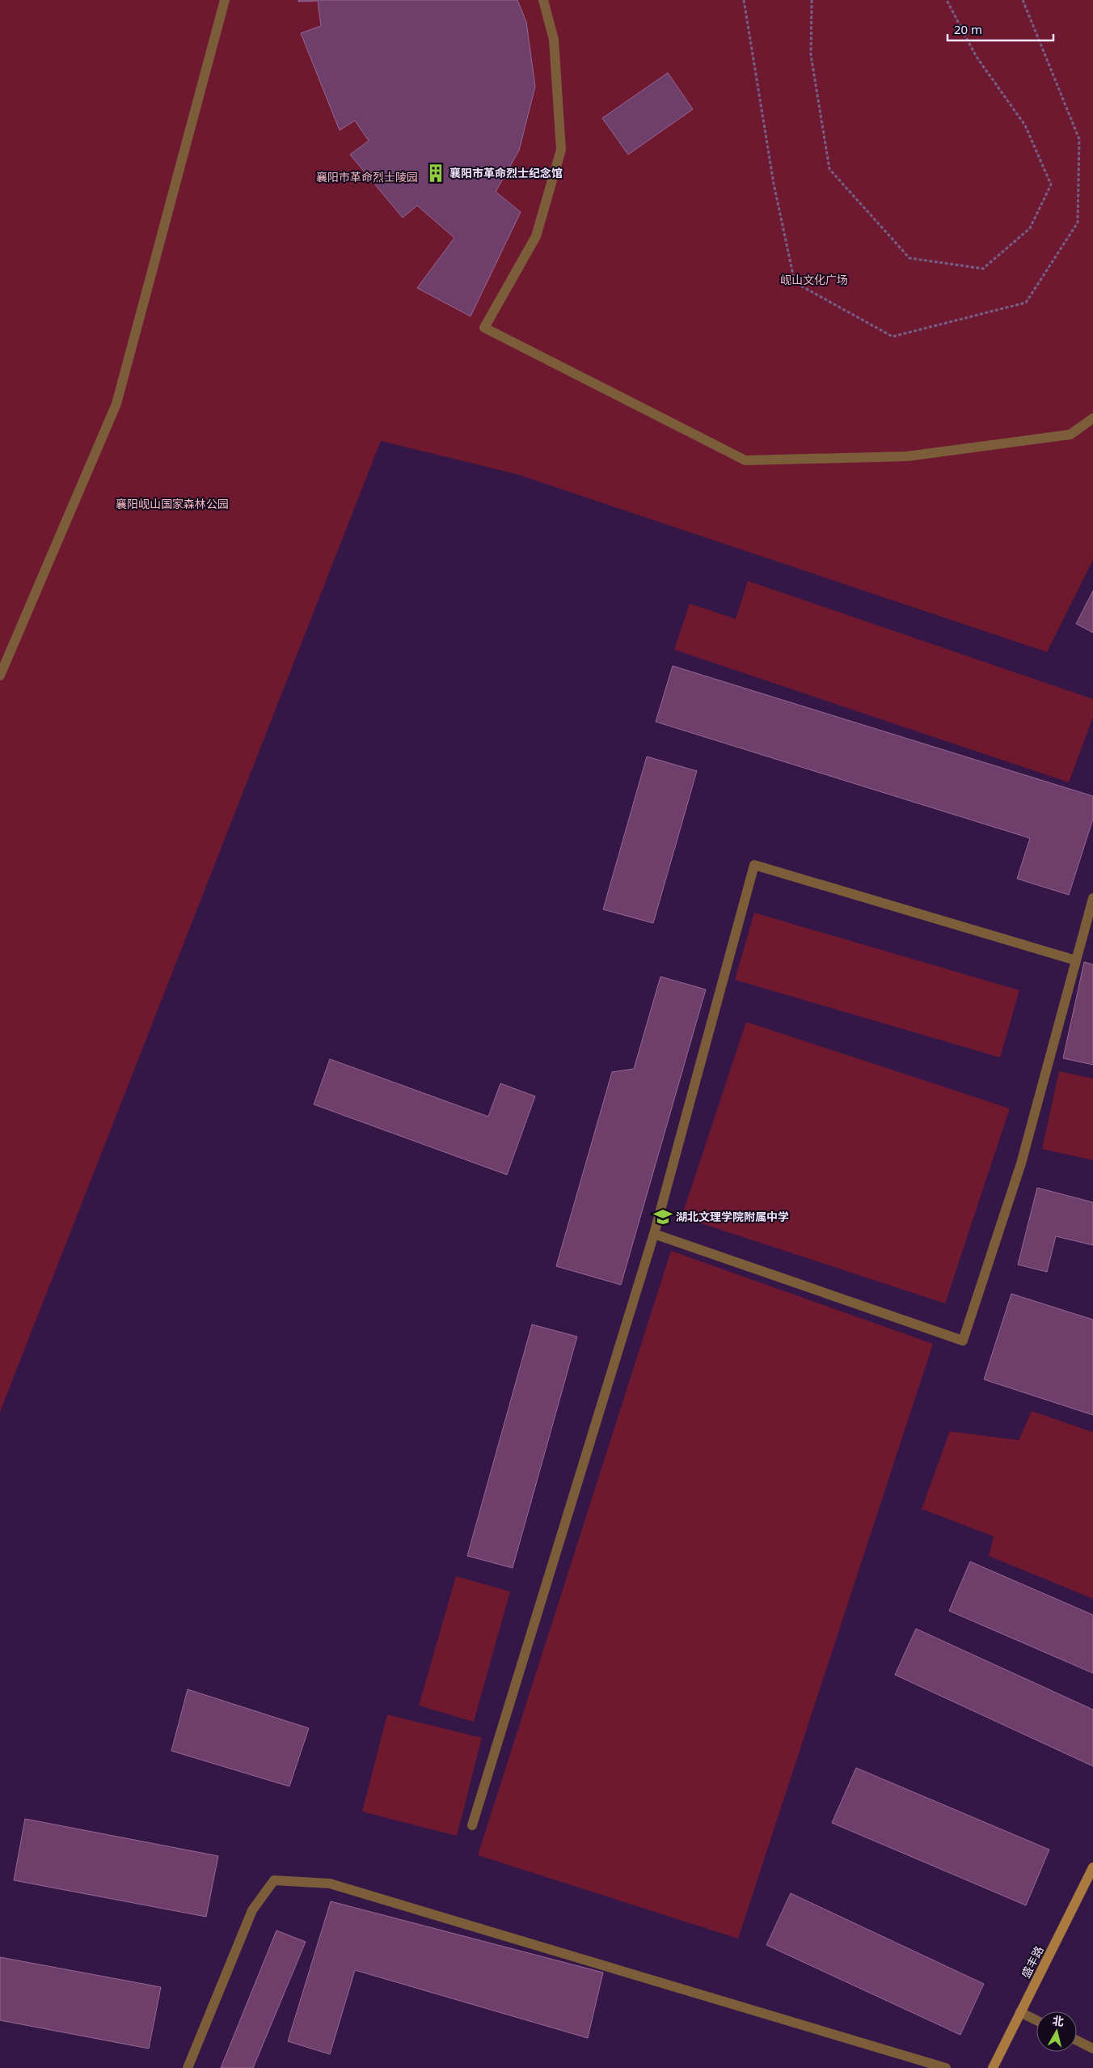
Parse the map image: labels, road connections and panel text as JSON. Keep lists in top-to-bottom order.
{
  "streets": {
    "street": ["盛丰路"]
  },
  "parks": ["襄阳市革命烈士陵园", "岘山文化广场", "襄阳岘山国家森林公园"],
  "places": {
    "building": ["襄阳市革命烈士纪念馆"],
    "school or university": ["湖北文理学院附属中学"]
  },
  "scale_bar": "20 m",
  "north": "top"
}
